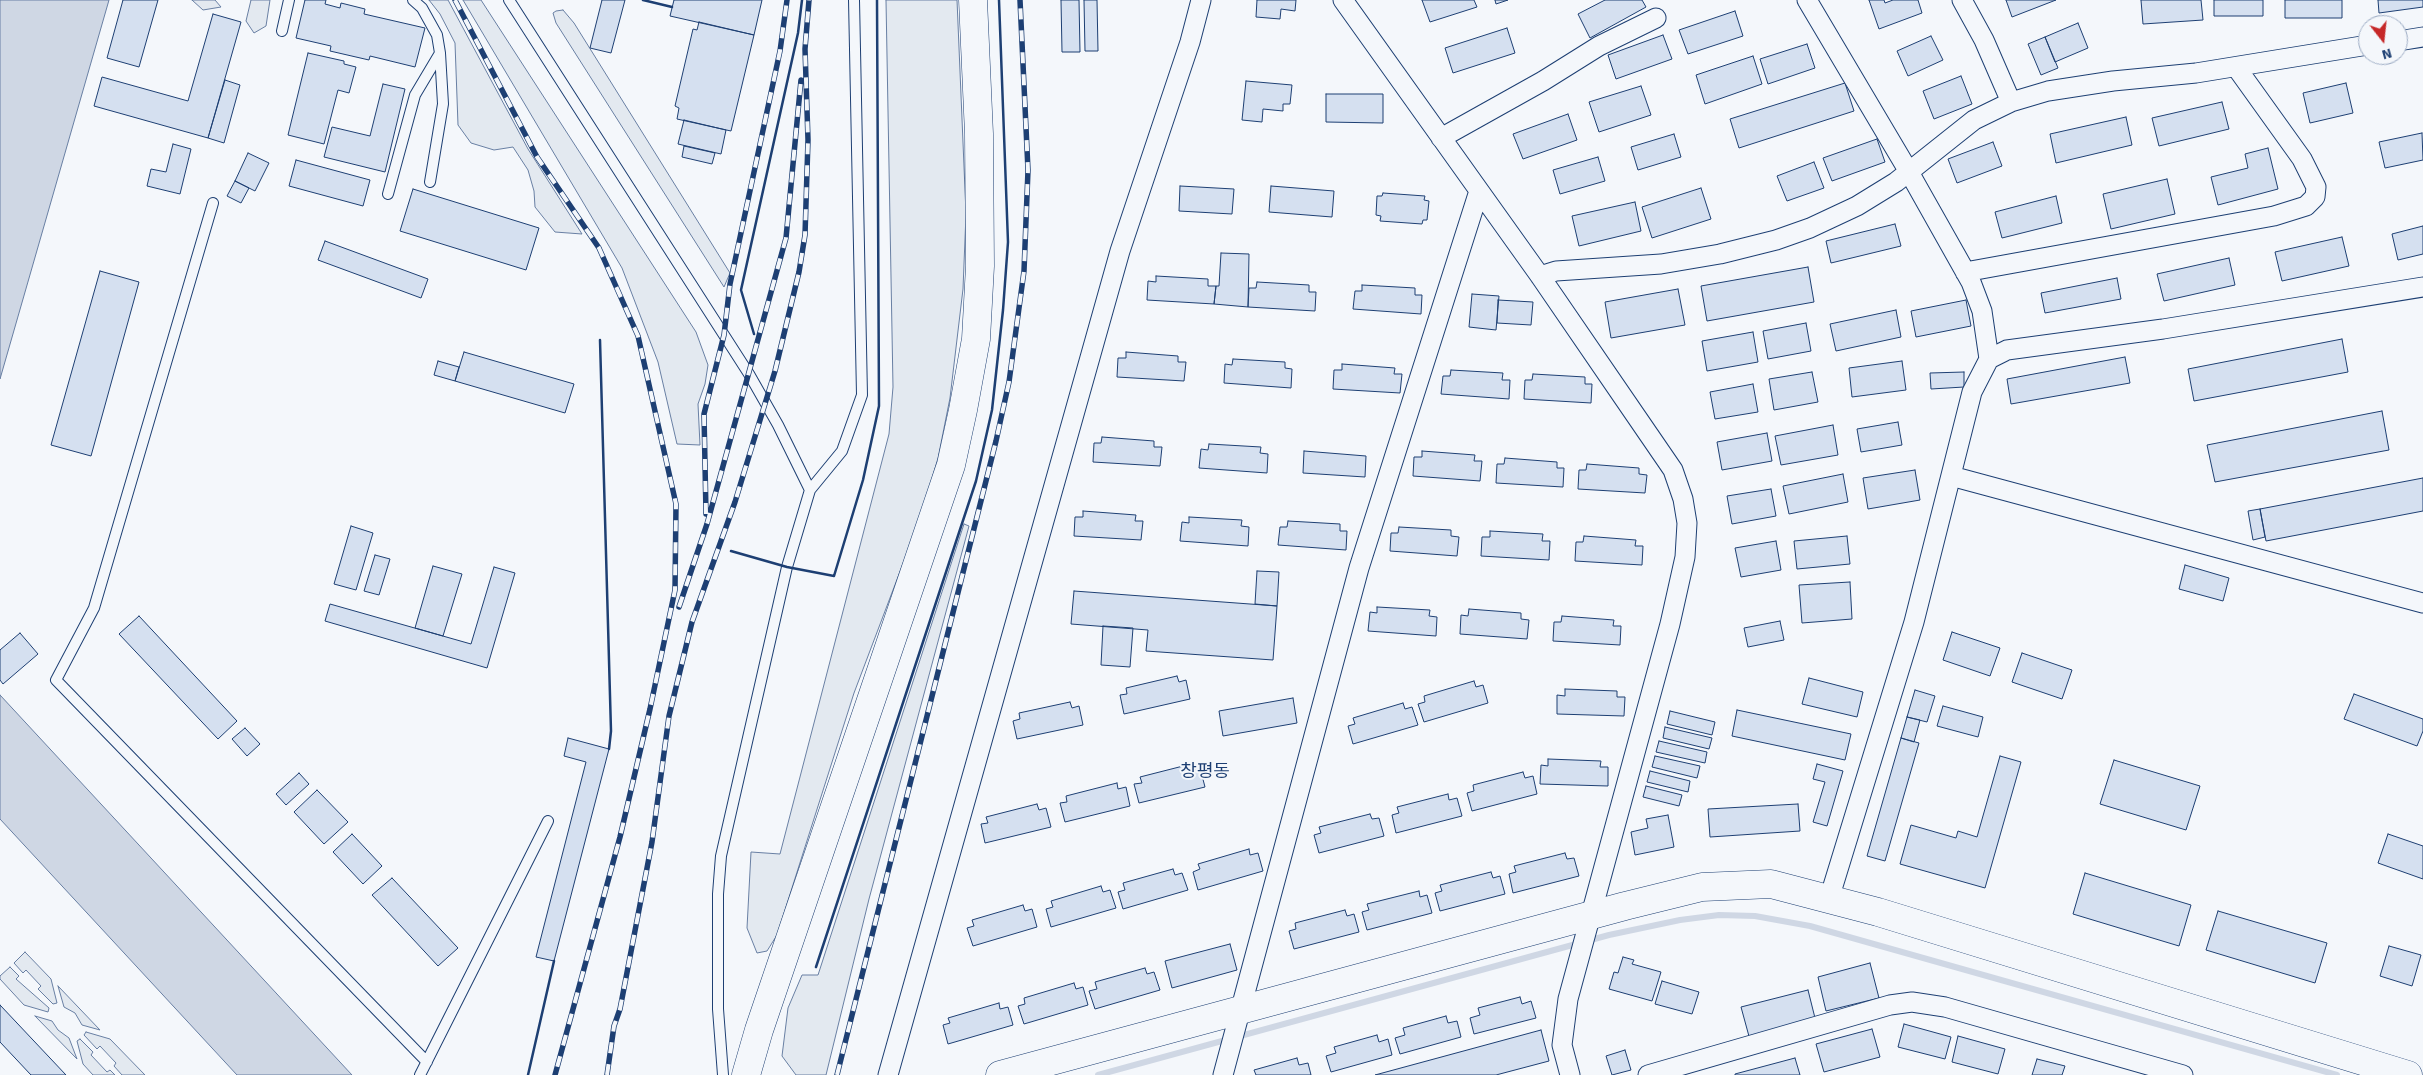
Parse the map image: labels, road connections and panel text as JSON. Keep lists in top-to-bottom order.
{
  "districts": ["창평동"],
  "north": "bottom"
}
